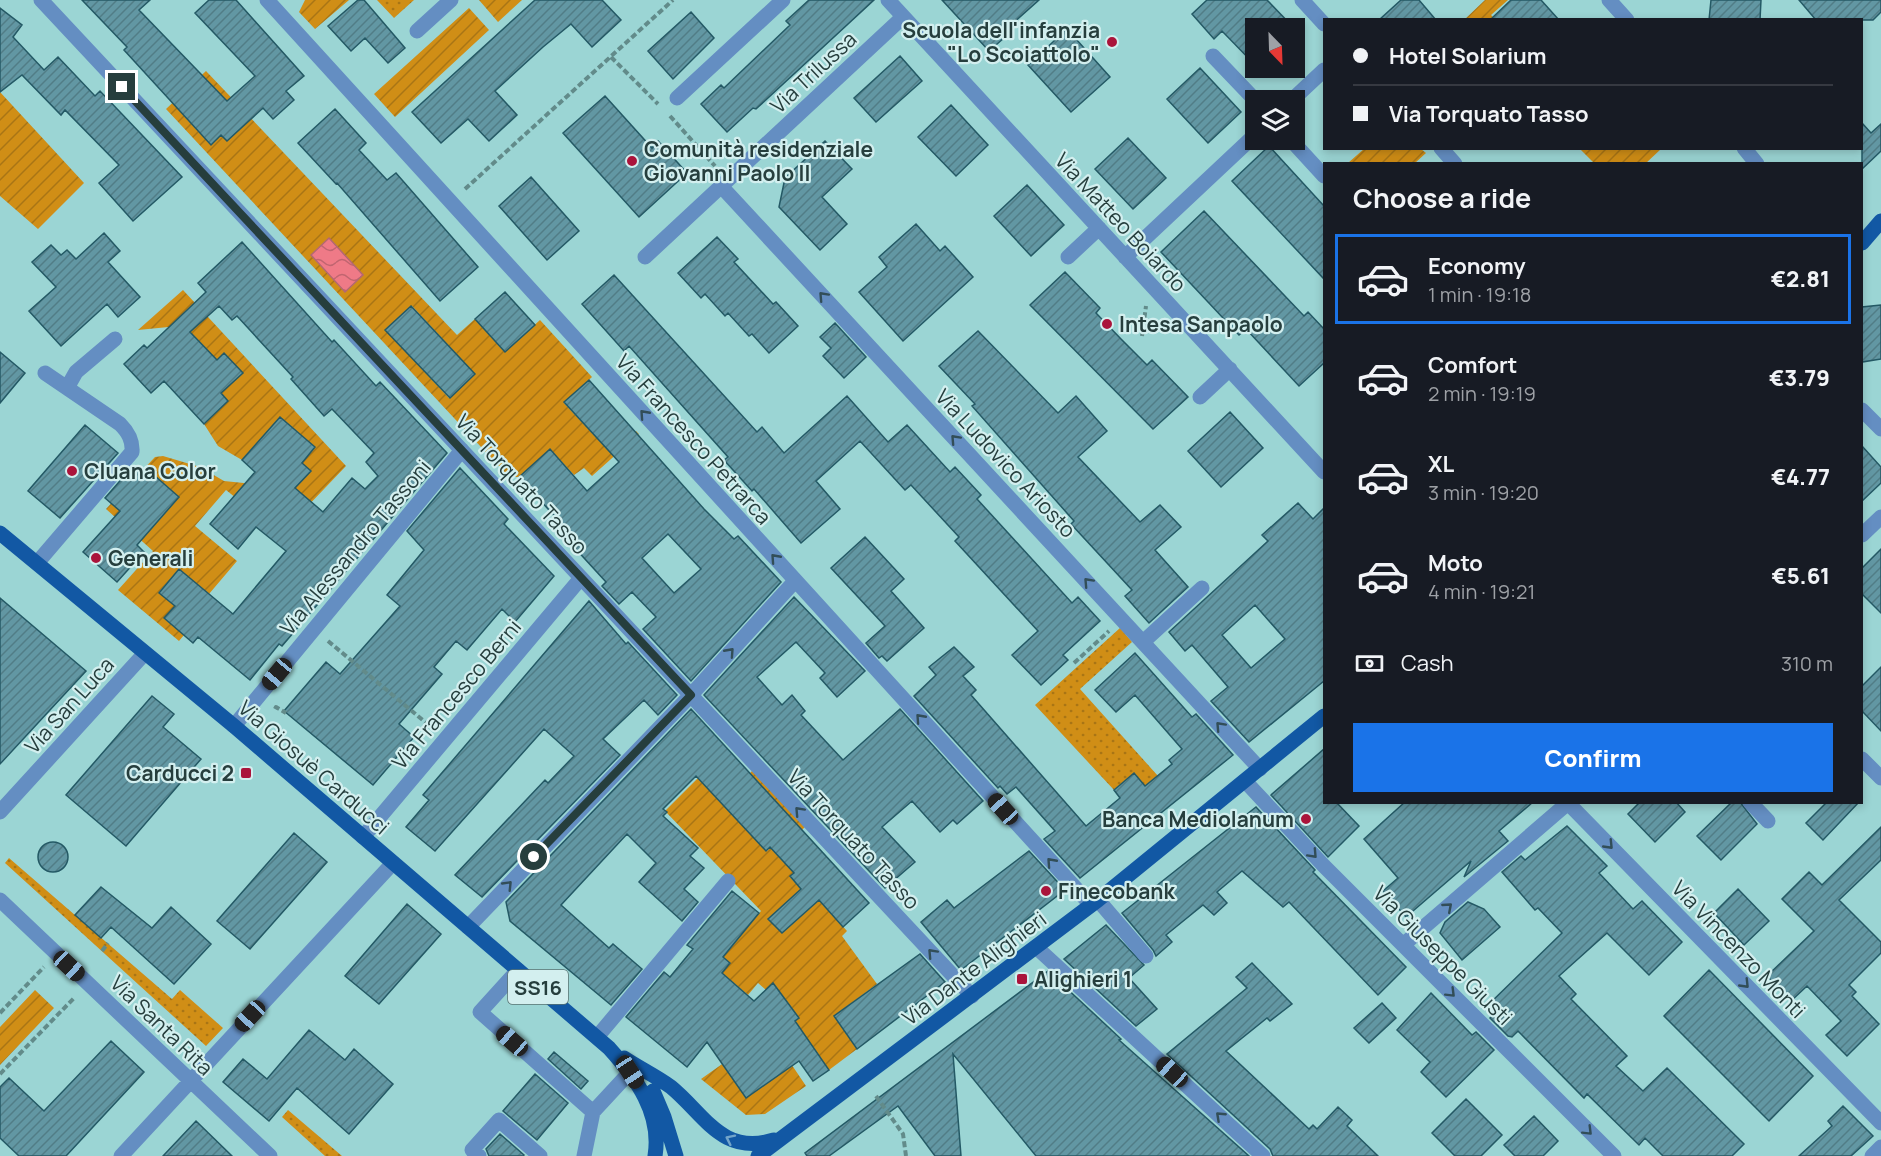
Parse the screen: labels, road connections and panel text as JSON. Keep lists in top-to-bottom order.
{
  "streets": {
    "main road": ["Via Giosuè Carducci", "Via Dante Alighieri", "SS16"],
    "street": [
      "Via Trilussa",
      "Via Matteo Boiardo",
      "Via Francesco Petrarca",
      "Via Ludovico Ariosto",
      "Via Torquato Tasso",
      "Via Alessandro Tassoni",
      "Via Francesco Berni",
      "Via San Luca",
      "Via Vincenzo Monti",
      "Via Giuseppe Giusti",
      "Via Santa Rita"
    ]
  },
  "crossings": [
    ["Via Trilussa", "Via Matteo Boiardo"],
    ["Via Trilussa", "Via Ludovico Ariosto"],
    ["Via Francesco Petrarca", "Via Dante Alighieri"],
    ["Via Ludovico Ariosto", "Via Dante Alighieri"],
    ["Via Torquato Tasso", "Via Alessandro Tassoni"],
    ["Via Torquato Tasso", "Via Francesco Berni"],
    ["Via Torquato Tasso", "Via Dante Alighieri"],
    ["Via Alessandro Tassoni", "Via Giosuè Carducci"],
    ["Via Francesco Berni", "Via Giosuè Carducci"],
    ["Via San Luca", "Via Giosuè Carducci"],
    ["Via Giosuè Carducci", "Via Dante Alighieri"],
    ["Via Giuseppe Giusti", "Via Dante Alighieri"]
  ],
  "one_way": [
    "Via Francesco Petrarca",
    "Via Ludovico Ariosto",
    "Via Vincenzo Monti",
    "Via Giuseppe Giusti"
  ],
  "places": {
    "other": [
      "Scuola dell'infanzia \"Lo Scoiattolo\"",
      "Comunità residenziale Giovanni Paolo II",
      "Intesa Sanpaolo",
      "Cluana Color",
      "Generali",
      "Banca Mediolanum",
      "Finecobank"
    ],
    "transit": ["Carducci 2", "Alighieri 1"]
  },
  "north": "bottom right",
  "page": {
    "banner": ["Hotel Solarium", "Via Torquato Tasso"],
    "heading": "Choose a ride",
    "list": [
      {
        "name": "Economy",
        "note": "1 min · 19:18",
        "value": "€2.81"
      },
      {
        "name": "Comfort",
        "note": "2 min · 19:19",
        "value": "€3.79"
      },
      {
        "name": "XL",
        "note": "3 min · 19:20",
        "value": "€4.77"
      },
      {
        "name": "Moto",
        "note": "4 min · 19:21",
        "value": "€5.61"
      }
    ],
    "pay": ["Cash", "310 m"],
    "buttons": "Confirm"
  }
}
